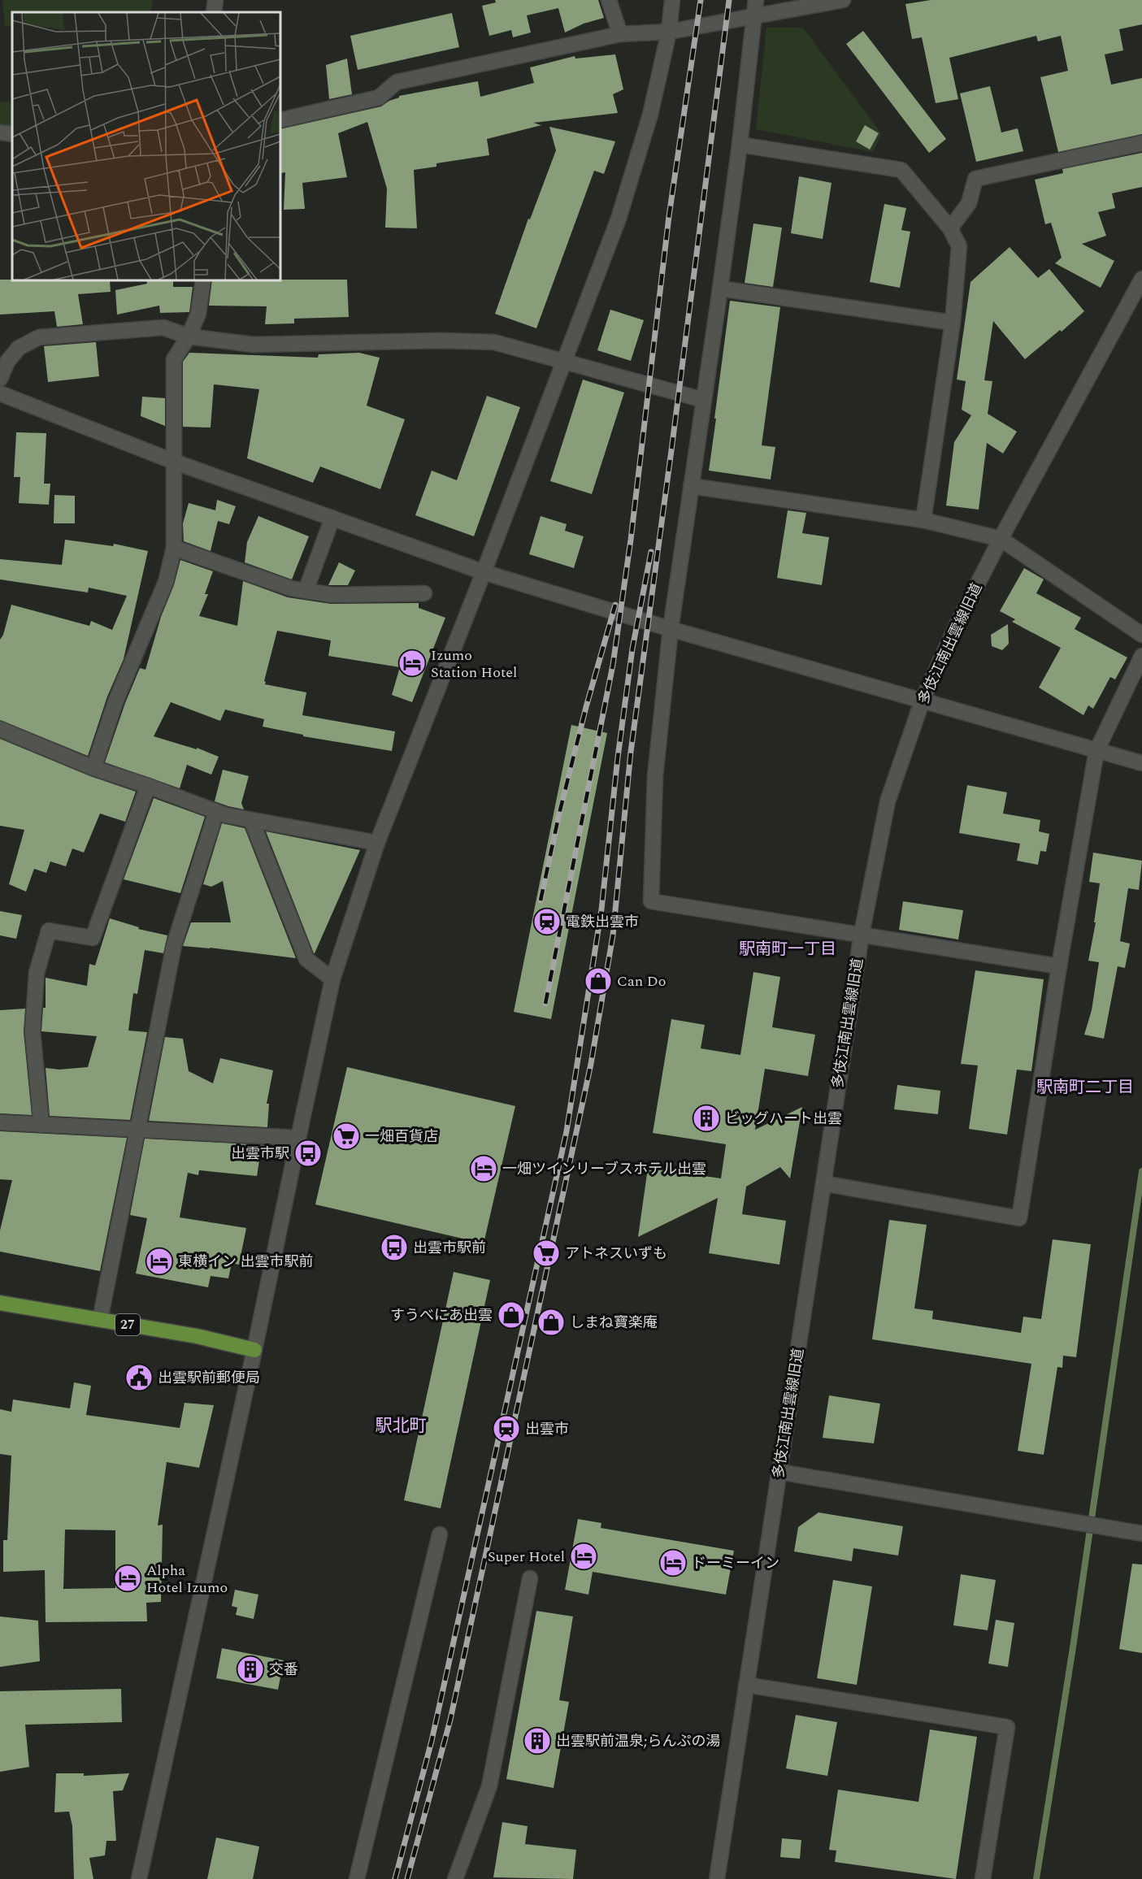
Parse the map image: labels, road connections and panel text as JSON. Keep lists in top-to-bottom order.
{
  "streets": {
    "main road": ["27"],
    "street": ["多伎江南出雲線旧道"]
  },
  "districts": ["駅南町一丁目", "駅南町二丁目", "駅北町"],
  "places": {
    "hotel": [
      "Izumo Station Hotel",
      "一畑ツインリーブスホテル出雲",
      "東横イン 出雲市駅前",
      "Super Hotel",
      "ドーミーイン",
      "Alpha Hotel Izumo"
    ],
    "station": ["電鉄出雲市", "出雲市"],
    "shop": ["Can Do", "すうべにあ出雲", "しまね寶楽庵"],
    "building": ["ビッグハート出雲", "交番", "出雲駅前温泉;らんぷの湯"],
    "supermarket": ["一畑百貨店", "アトネスいずも"],
    "bus stop": ["出雲市駅", "出雲市駅前"],
    "public building": ["出雲駅前郵便局"]
  }
}
